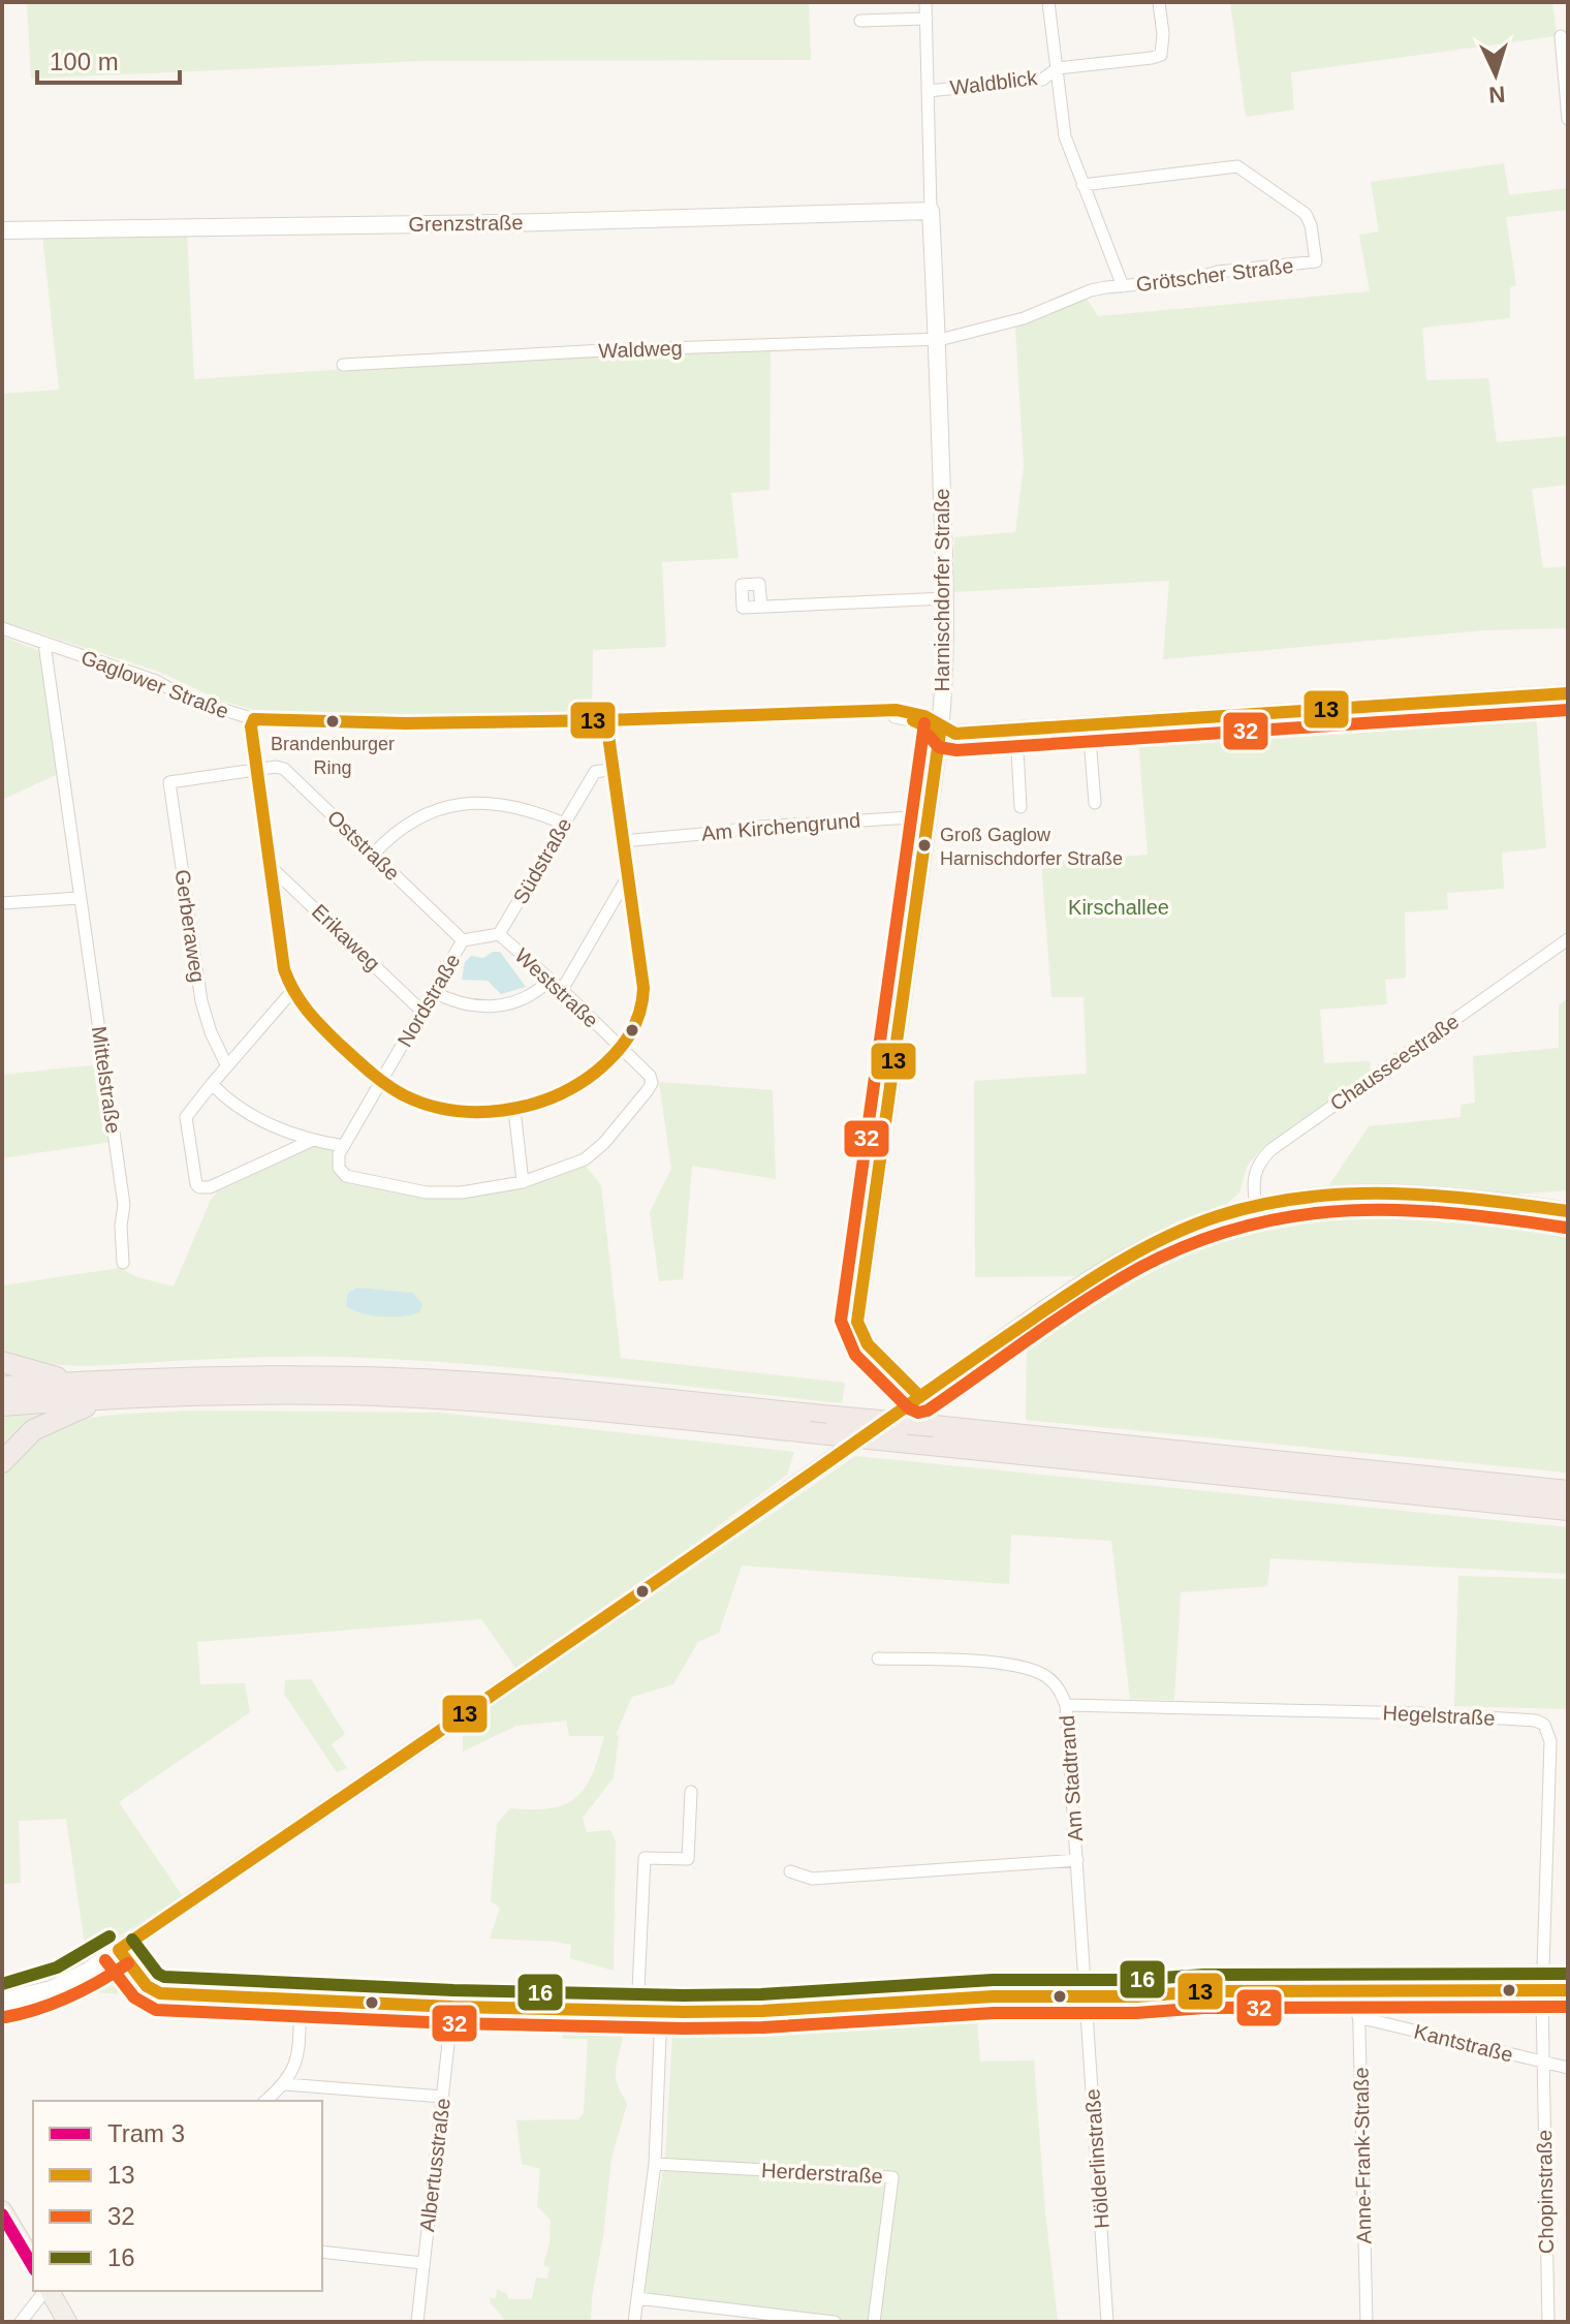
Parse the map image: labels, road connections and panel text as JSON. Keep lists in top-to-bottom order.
{
  "streets": {
    "street": [
      "Waldblick",
      "Grenzstraße",
      "Grötscher Straße",
      "Waldweg",
      "Harnischdorfer Straße",
      "Gaglower Straße",
      "Am Kirchengrund",
      "Oststraße",
      "Südstraße",
      "Gerberaweg",
      "Erikaweg",
      "Weststraße",
      "Nordstraße",
      "Chausseestraße",
      "Mittelstraße",
      "Hegelstraße",
      "Am Stadtrand",
      "Kantstraße",
      "Anne-Frank-Straße",
      "Hölderlinstraße",
      "Albertusstraße",
      "Herderstraße",
      "Chopinstraße"
    ]
  },
  "crossings": [
    ["Waldblick", "Grötscher Straße"],
    ["Waldblick", "Harnischdorfer Straße"],
    ["Grenzstraße", "Harnischdorfer Straße"],
    ["Grötscher Straße", "Waldweg"],
    ["Grötscher Straße", "Harnischdorfer Straße"],
    ["Waldweg", "Harnischdorfer Straße"],
    ["Harnischdorfer Straße", "Gaglower Straße"],
    ["Harnischdorfer Straße", "Am Kirchengrund"],
    ["Gaglower Straße", "Mittelstraße"],
    ["Oststraße", "Gerberaweg"],
    ["Oststraße", "Nordstraße"],
    ["Südstraße", "Weststraße"],
    ["Erikaweg", "Nordstraße"],
    ["Hegelstraße", "Am Stadtrand"],
    ["Hegelstraße", "Kantstraße"],
    ["Hegelstraße", "Chopinstraße"],
    ["Am Stadtrand", "Hölderlinstraße"],
    ["Kantstraße", "Anne-Frank-Straße"],
    ["Kantstraße", "Chopinstraße"]
  ],
  "parks": ["Kirschallee"],
  "places": ["Brandenburger Ring", "Groß Gaglow Harnischdorfer Straße"],
  "lines": [
    "transit line 13",
    "transit line 32",
    "transit line 16",
    "tram line 3"
  ],
  "legend": [
    "Tram 3",
    "13",
    "32",
    "16"
  ],
  "scale_bar": "100 m",
  "north": "bottom"
}
